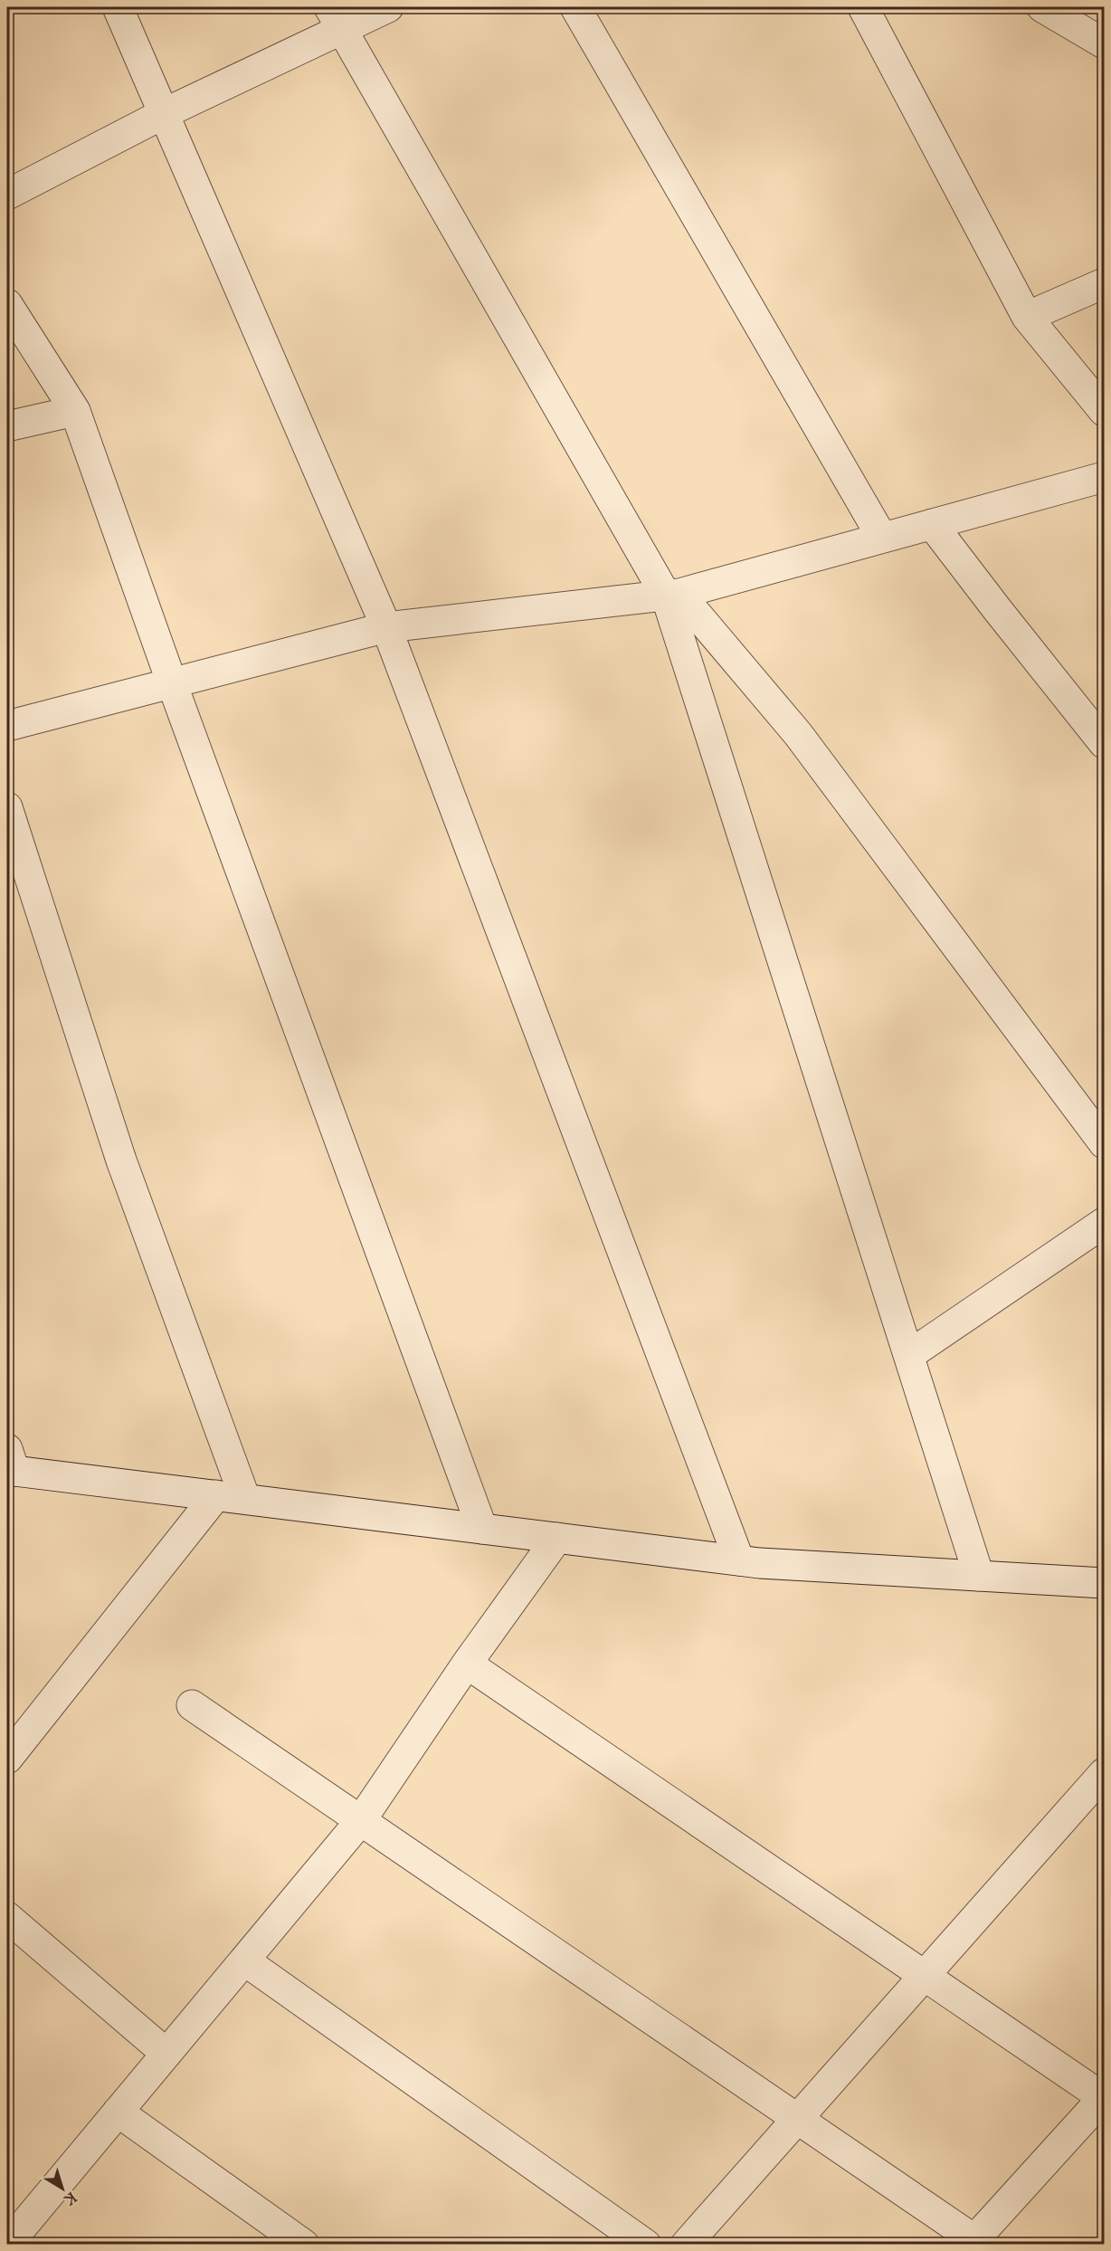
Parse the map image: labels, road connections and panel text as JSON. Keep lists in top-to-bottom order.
{
  "north": "bottom right"
}
